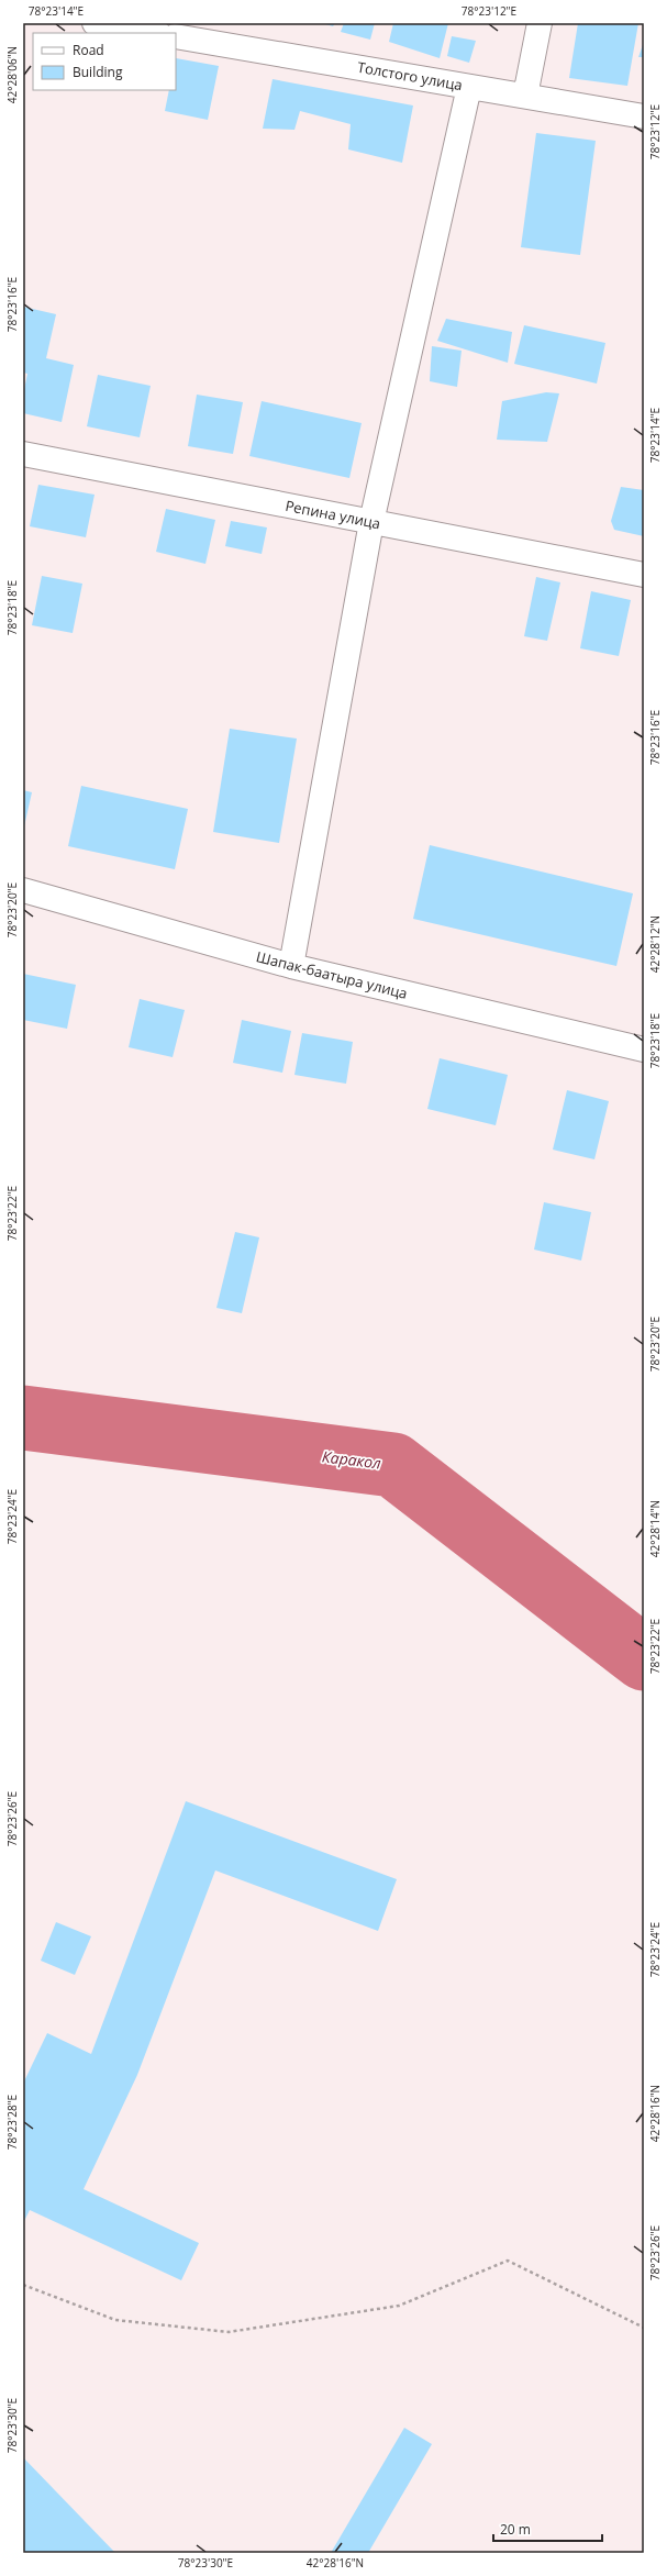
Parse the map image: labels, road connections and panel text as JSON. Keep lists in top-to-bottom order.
{
  "streets": {
    "street": ["Толстого улица", "Репина улица", "Шапак-баатыра улица"]
  },
  "water": ["Каракол"],
  "legend": ["Road", "Building"],
  "scale_bar": "20 m",
  "coordinates": [
    "78°23'14\"E",
    "78°23'12\"E",
    "42°28'06\"N",
    "78°23'16\"E",
    "78°23'18\"E",
    "78°23'20\"E",
    "42°28'12\"N",
    "78°23'22\"E",
    "78°23'24\"E",
    "42°28'14\"N",
    "78°23'26\"E",
    "42°28'16\"N",
    "78°23'28\"E",
    "78°23'30\"E"
  ]
}
